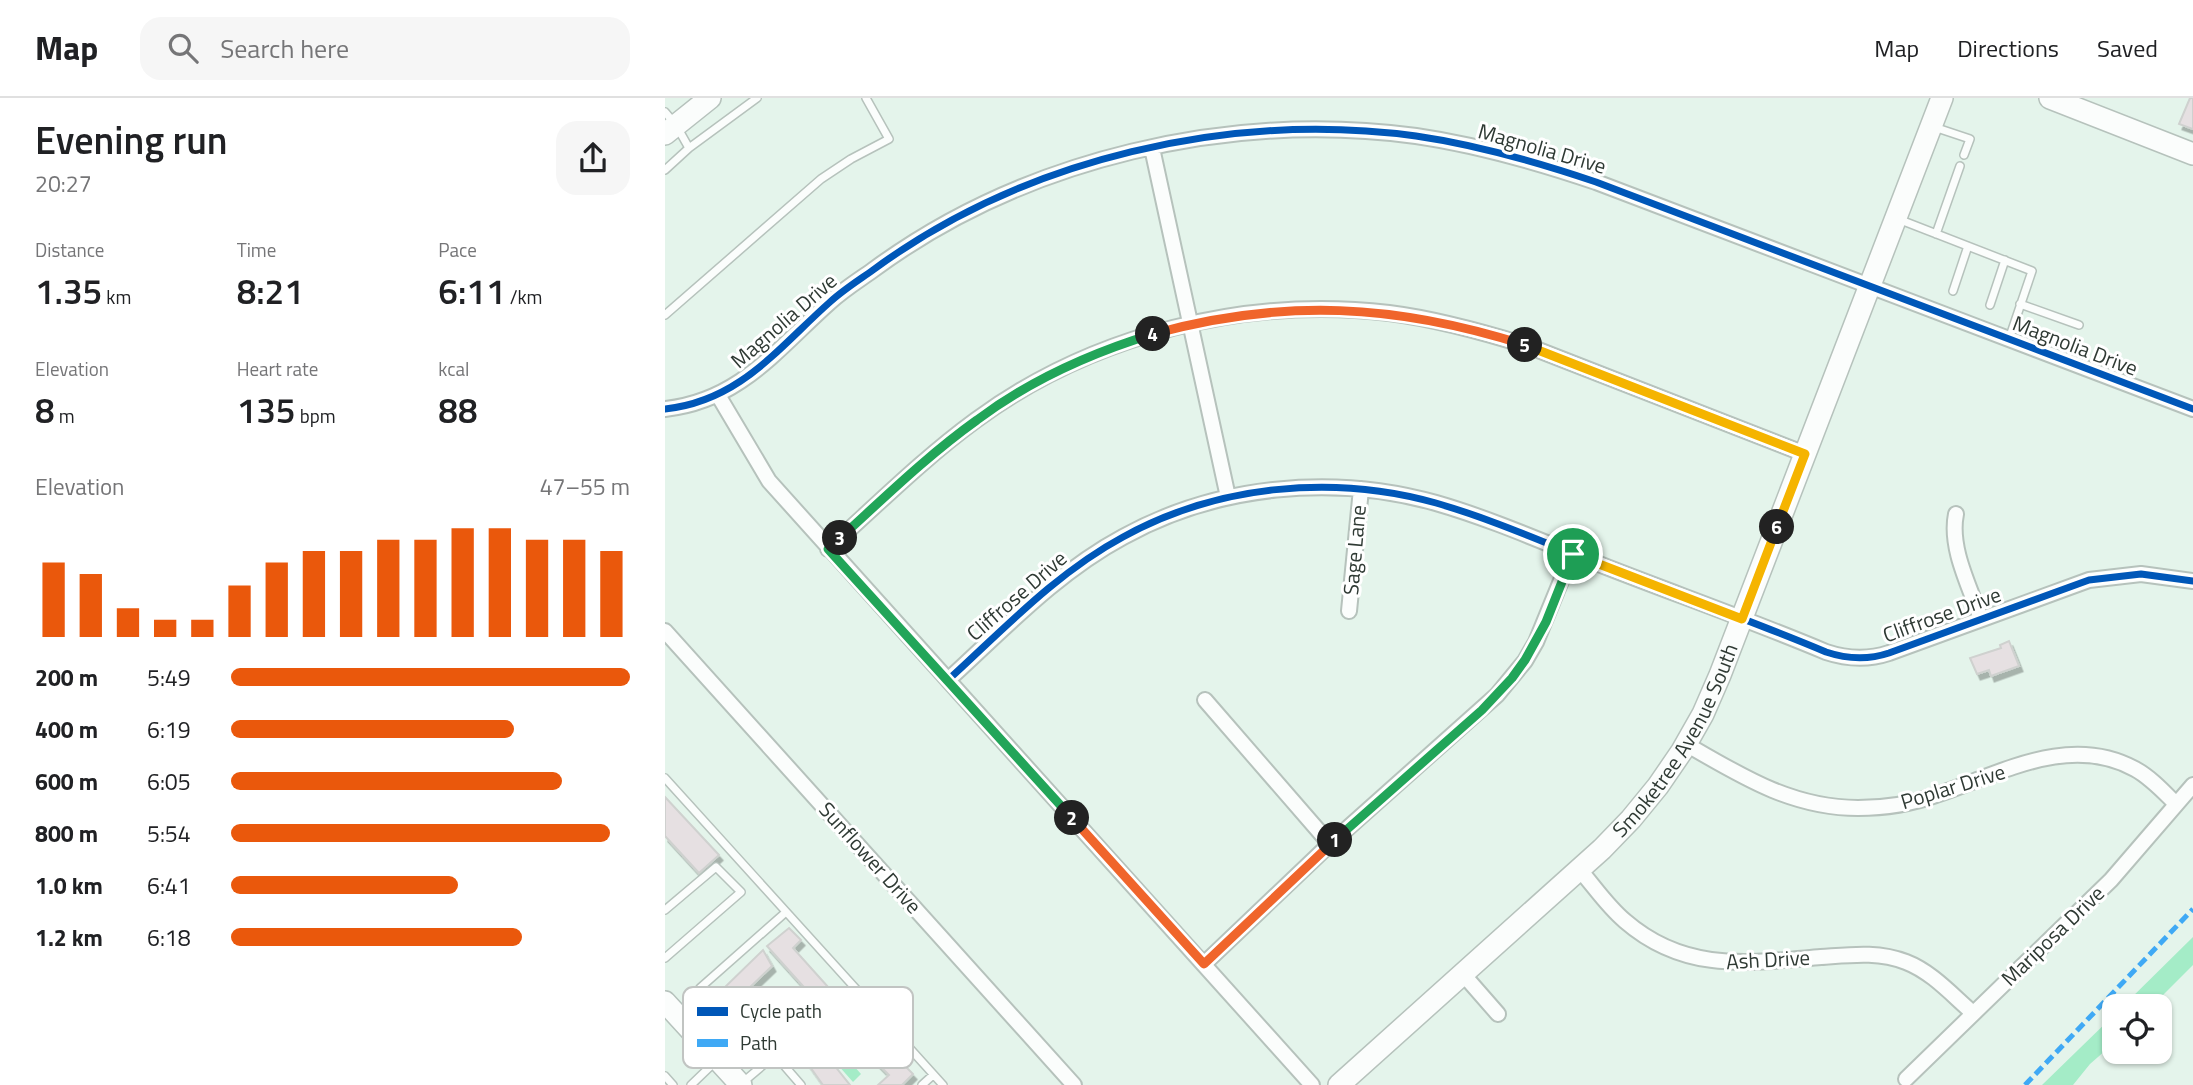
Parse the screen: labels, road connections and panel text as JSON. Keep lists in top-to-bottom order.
{
  "streets": {
    "street": [
      "Magnolia Drive",
      "Sage Lane",
      "Cliffrose Drive",
      "Smoketree Avenue South",
      "Poplar Drive",
      "Sunflower Drive",
      "Mariposa Drive",
      "Ash Drive"
    ]
  },
  "crossings": [
    ["Magnolia Drive", "Smoketree Avenue South"],
    ["Sage Lane", "Cliffrose Drive"],
    ["Cliffrose Drive", "Smoketree Avenue South"],
    ["Smoketree Avenue South", "Poplar Drive"],
    ["Smoketree Avenue South", "Ash Drive"],
    ["Poplar Drive", "Mariposa Drive"],
    ["Mariposa Drive", "Ash Drive"]
  ],
  "legend": ["Cycle path", "Path"],
  "page": {
    "header": "Map",
    "search": "Search here",
    "nav": ["Map", "Directions", "Saved"],
    "heading": ["Evening run", "20:27"],
    "stats": [
      ["Distance", "1.35 km"],
      ["Time", "8:21"],
      ["Pace", "6:11 /km"],
      ["Elevation", "8 m"],
      ["Heart rate", "135 bpm"],
      ["kcal", "88"]
    ],
    "pins": [
      "4",
      "5",
      "6",
      "3",
      "2",
      "1"
    ],
    "chart": ["Elevation", "47–55 m"],
    "list": [
      {
        "name": "200 m",
        "note": "5:49"
      },
      {
        "name": "400 m",
        "note": "6:19"
      },
      {
        "name": "600 m",
        "note": "6:05"
      },
      {
        "name": "800 m",
        "note": "5:54"
      },
      {
        "name": "1.0 km",
        "note": "6:41"
      },
      {
        "name": "1.2 km",
        "note": "6:18"
      }
    ]
  }
}
